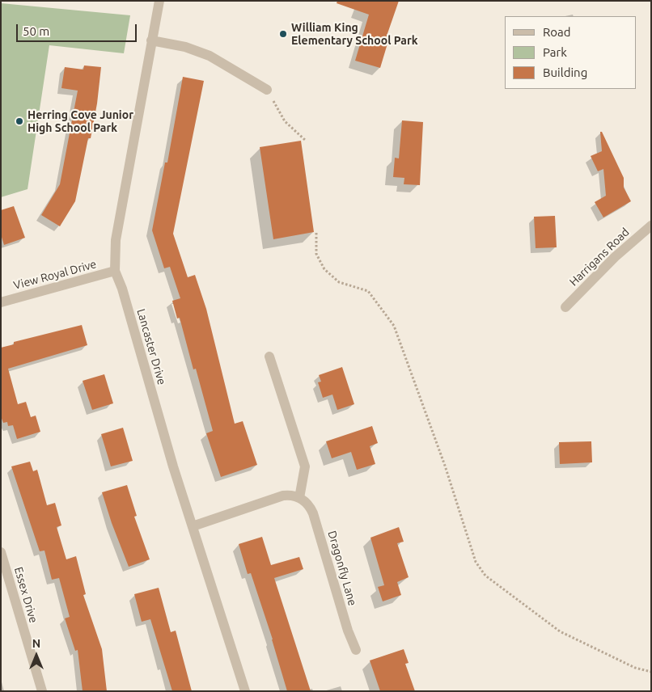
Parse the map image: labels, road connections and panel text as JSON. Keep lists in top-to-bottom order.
{
  "streets": {
    "street": [
      "Harrigans Road",
      "View Royal Drive",
      "Lancaster Drive",
      "Dragonfly Lane",
      "Essex Drive"
    ]
  },
  "crossings": [
    ["View Royal Drive", "Lancaster Drive"]
  ],
  "places": ["William King Elementary School Park", "Herring Cove Junior High School Park"],
  "legend": ["Road", "Park", "Building"],
  "scale_bar": "50 m",
  "north": "top"
}
